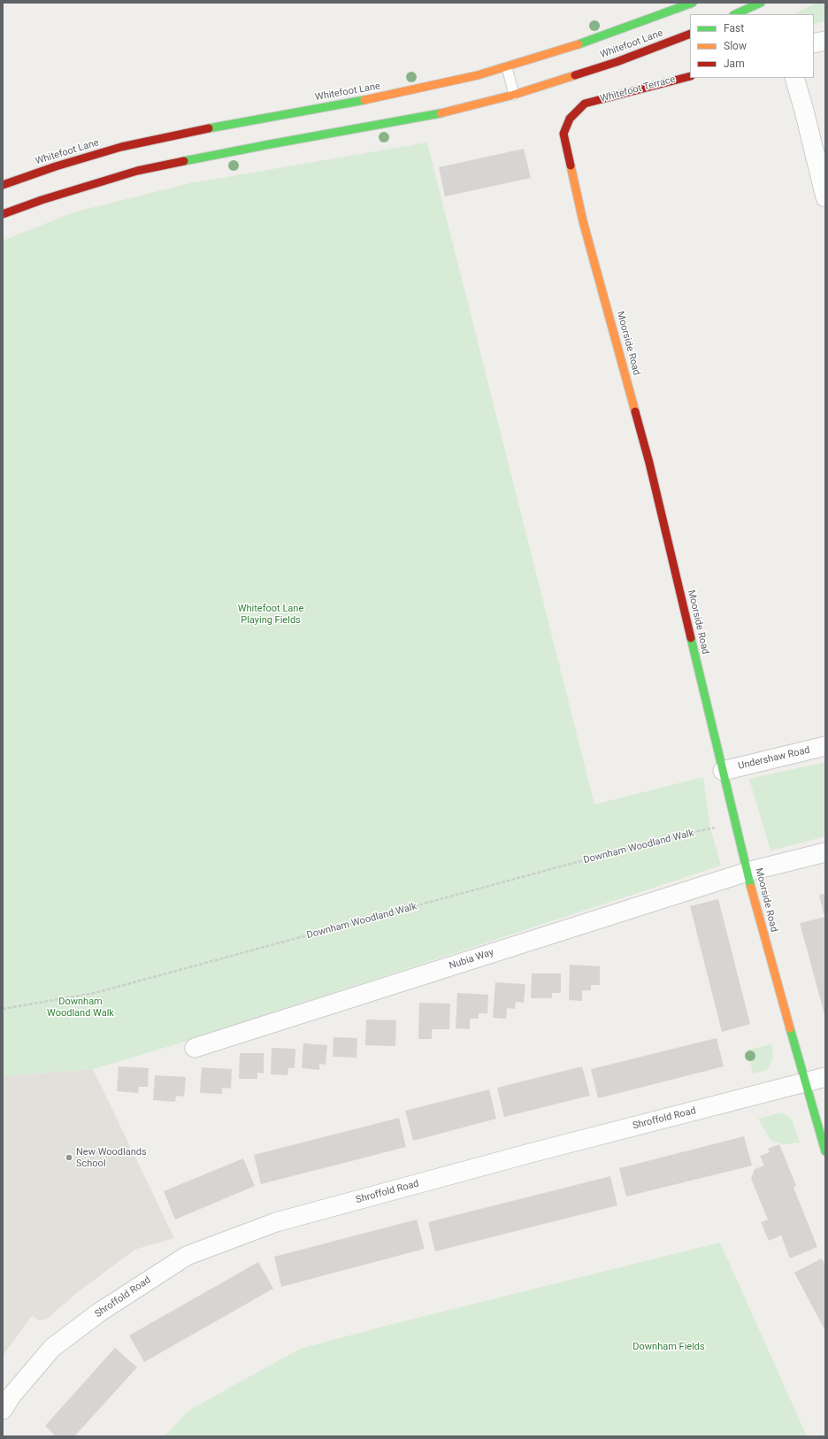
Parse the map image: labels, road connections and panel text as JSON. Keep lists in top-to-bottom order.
{
  "streets": {
    "street": [
      "Whitefoot Lane",
      "Whitefoot Terrace",
      "Moorside Road",
      "Undershaw Road",
      "Nubia Way",
      "Shroffold Road"
    ],
    "path": ["Downham Woodland Walk"]
  },
  "crossings": [
    ["Whitefoot Terrace", "Moorside Road"],
    ["Moorside Road", "Undershaw Road"],
    ["Moorside Road", "Nubia Way"],
    ["Moorside Road", "Shroffold Road"]
  ],
  "parks": ["Whitefoot Lane Playing Fields", "Downham Woodland Walk", "Downham Fields"],
  "places": ["New Woodlands School"],
  "legend": ["Fast", "Slow", "Jam"]
}
